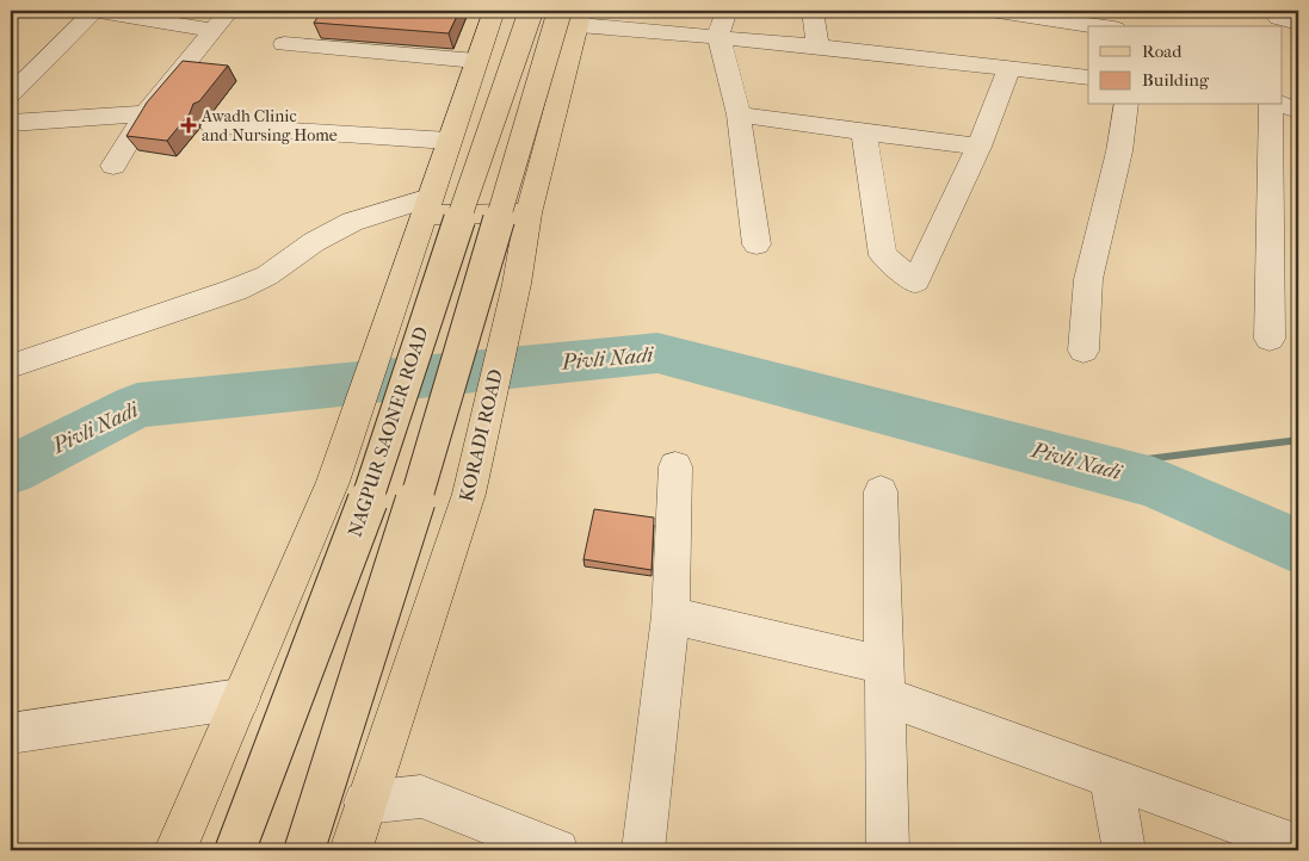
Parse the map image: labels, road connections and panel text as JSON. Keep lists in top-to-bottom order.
{
  "streets": {
    "main road": ["NAGPUR SAONER ROAD", "KORADI ROAD"]
  },
  "water": ["Pivli Nadi"],
  "places": {
    "health": ["Awadh Clinic and Nursing Home"]
  },
  "legend": ["Road", "Building"]
}
